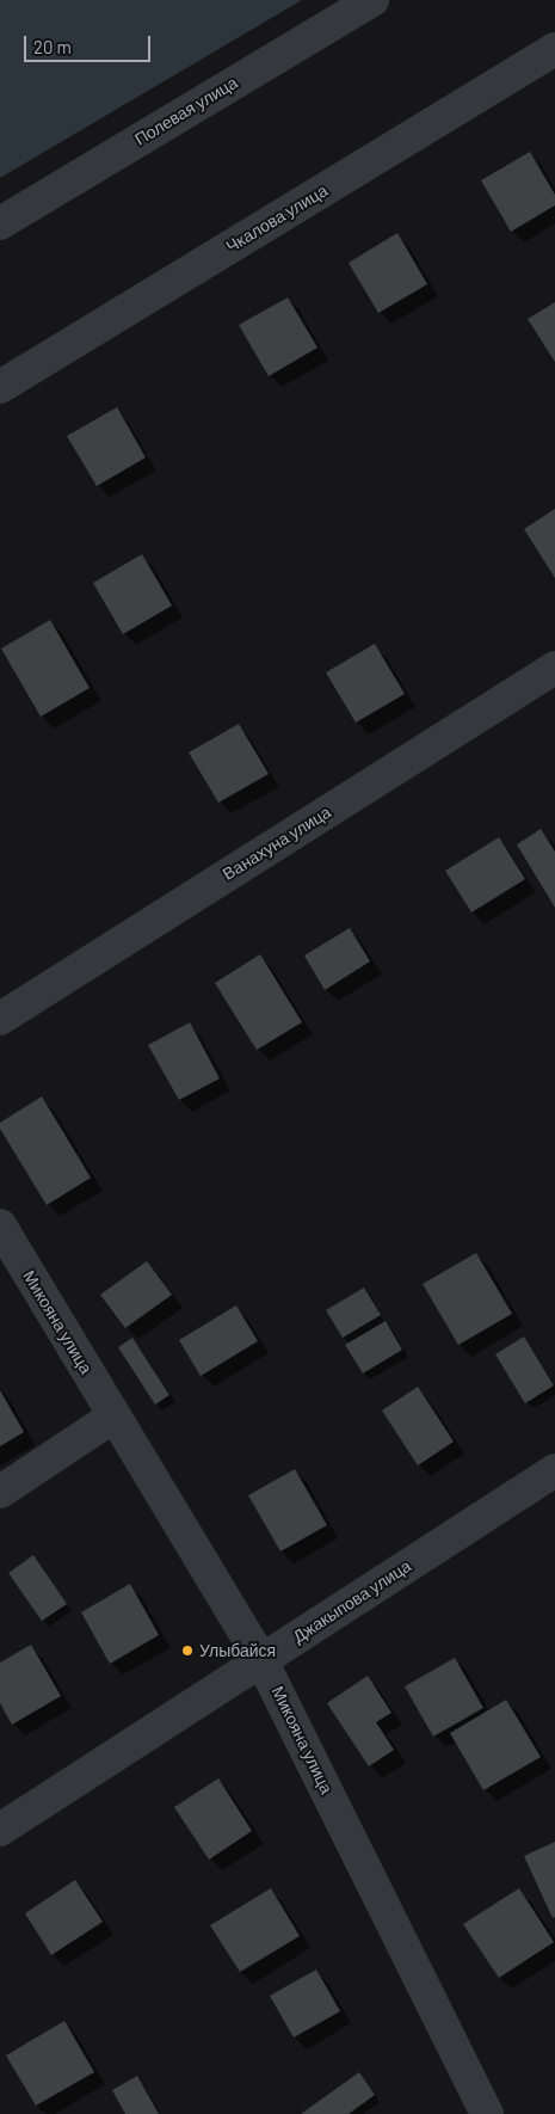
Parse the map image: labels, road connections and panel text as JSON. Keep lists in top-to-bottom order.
{
  "streets": {
    "street": [
      "Полевая улица",
      "Чкалова улица",
      "Ванахуна улица",
      "Микояна улица",
      "Джакыпова улица"
    ]
  },
  "crossings": [
    ["Микояна улица", "Джакыпова улица"]
  ],
  "places": ["Улыбайся"],
  "scale_bar": "20 m"
}
